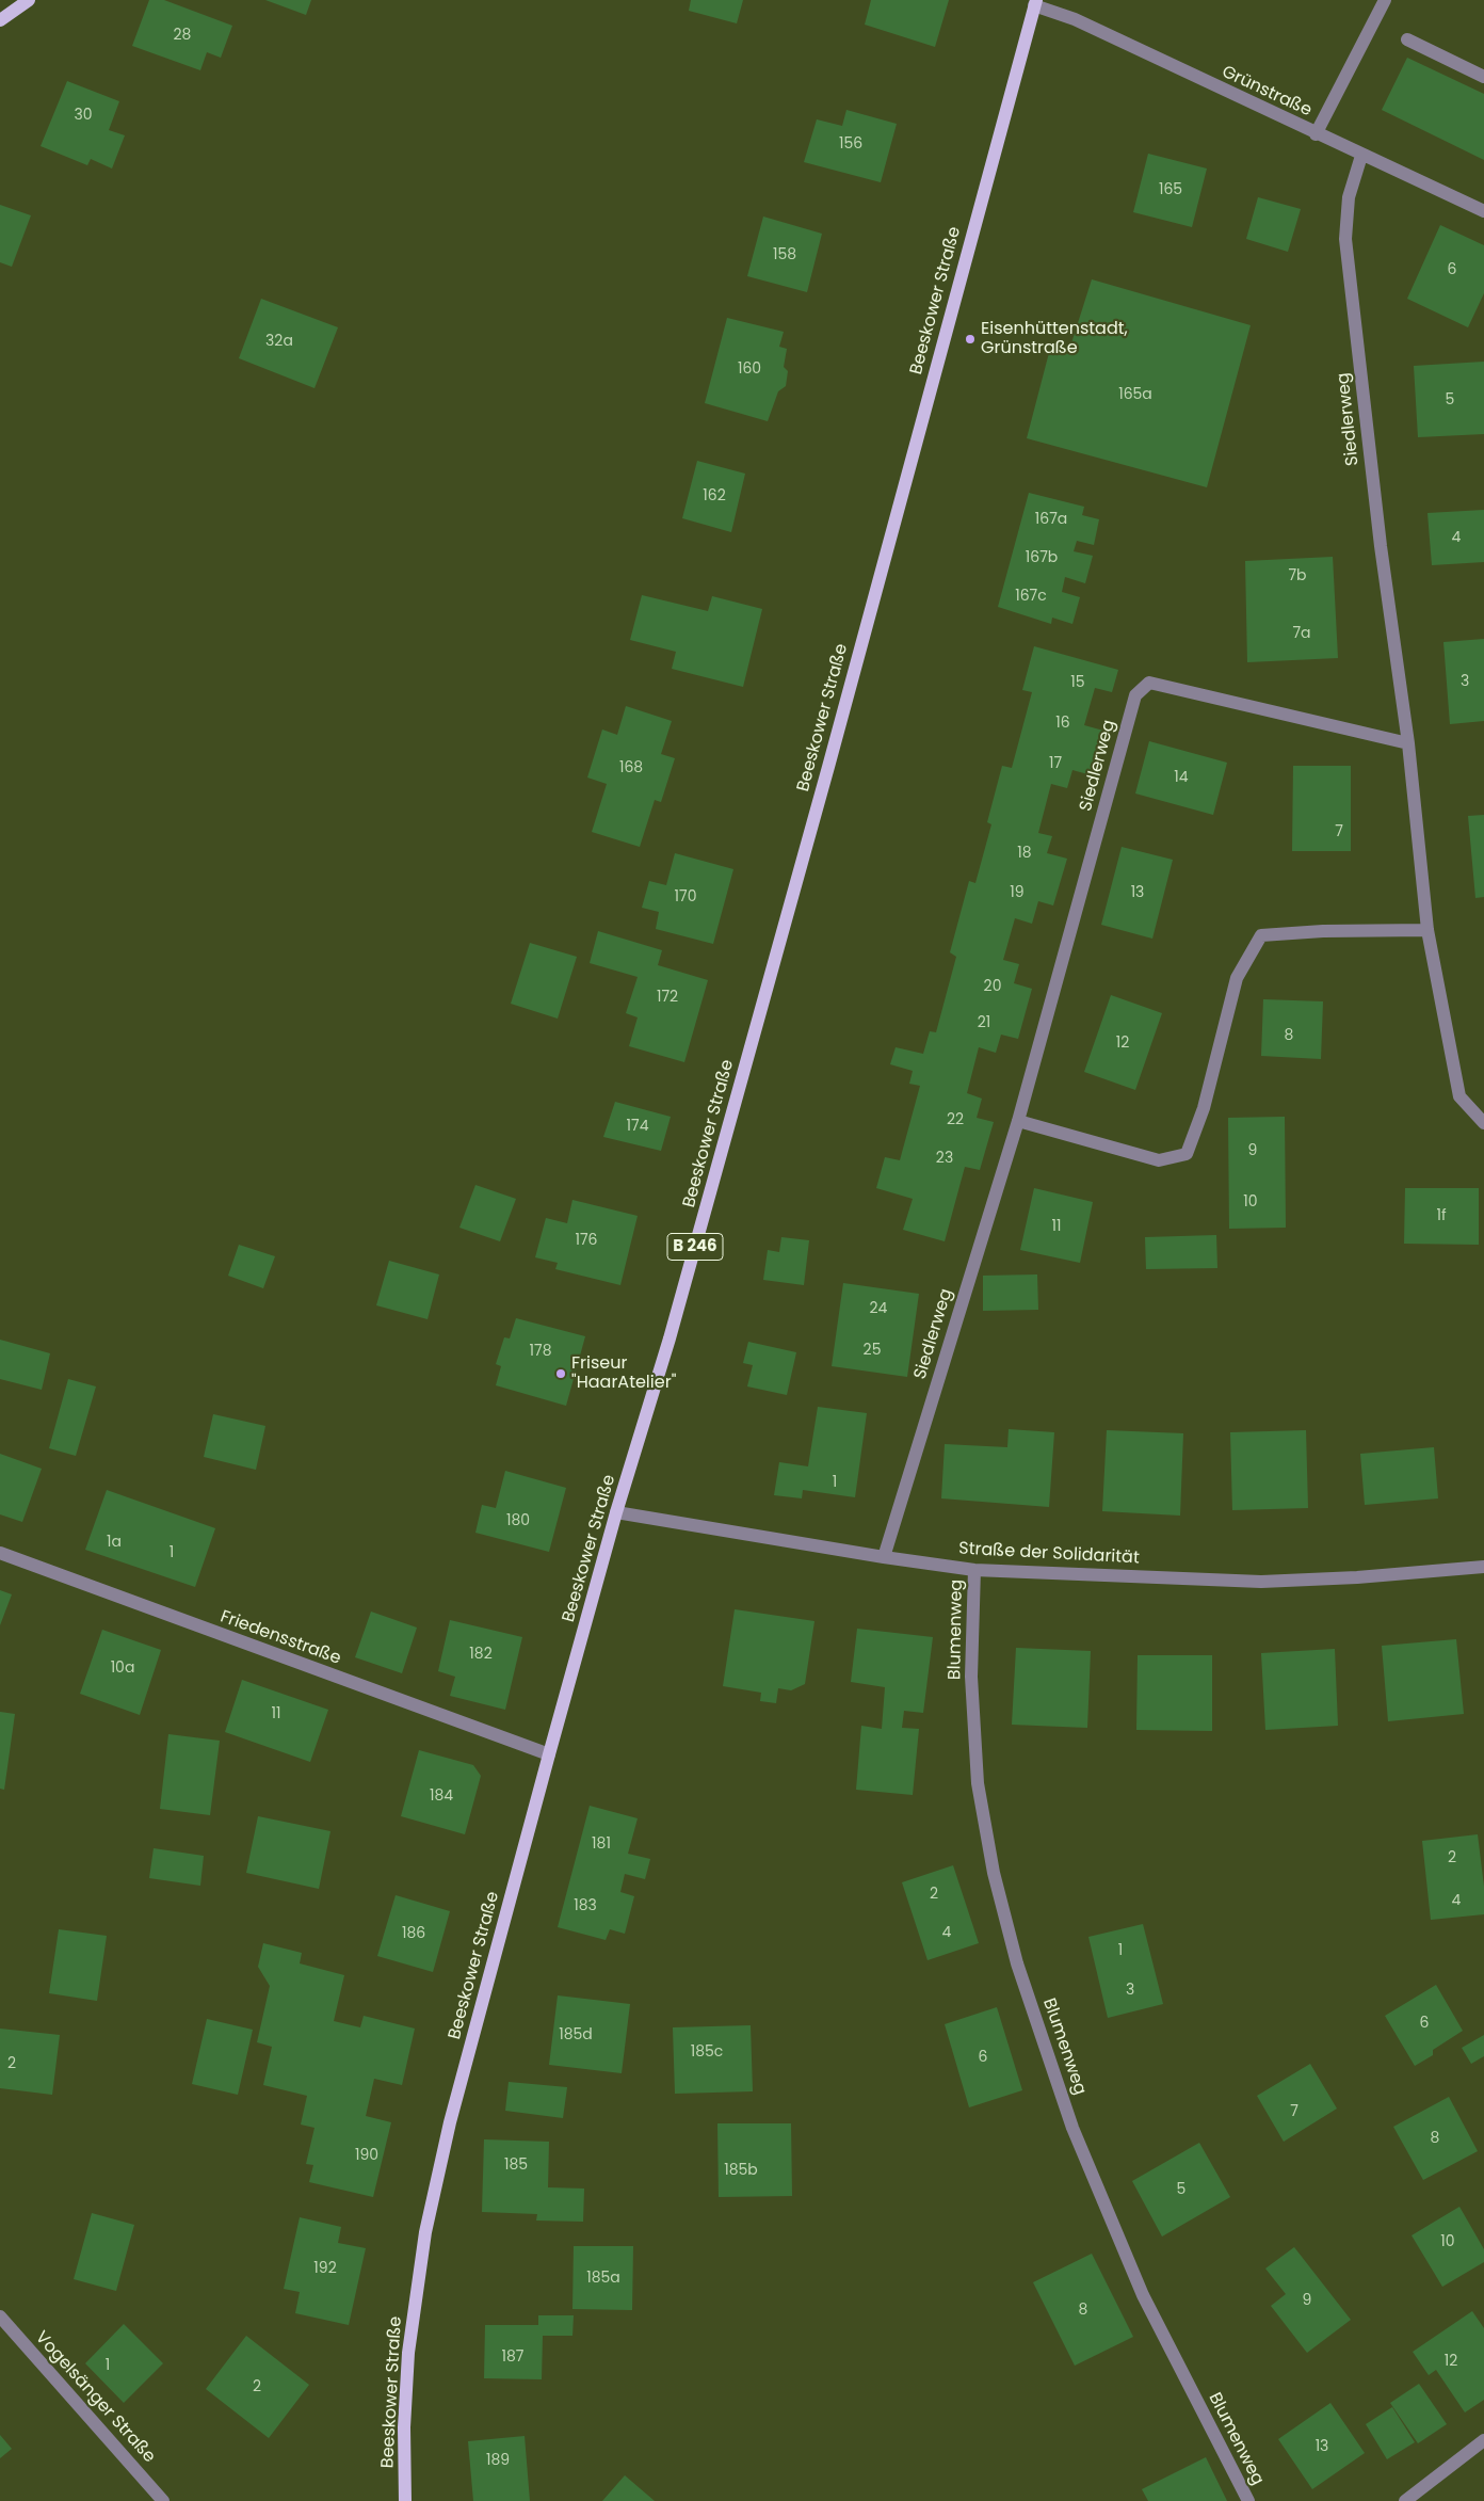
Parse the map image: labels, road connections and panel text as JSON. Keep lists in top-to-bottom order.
{
  "streets": {
    "main road": ["Beeskower Straße", "B 246"],
    "street": [
      "Grünstraße",
      "Siedlerweg",
      "Straße der Solidarität",
      "Blumenweg",
      "Friedensstraße",
      "Vogelsänger Straße"
    ]
  },
  "crossings": [
    ["Grünstraße", "Beeskower Straße"],
    ["Grünstraße", "Siedlerweg"],
    ["Beeskower Straße", "Straße der Solidarität"],
    ["Beeskower Straße", "Friedensstraße"],
    ["Siedlerweg", "Straße der Solidarität"],
    ["Straße der Solidarität", "Blumenweg"]
  ],
  "places": ["Eisenhüttenstadt, Grünstraße", "Friseur \"HaarAtelier\""],
  "house_numbers": [
    "28",
    "30",
    "156",
    "165",
    "158",
    "6",
    "32a",
    "160",
    "165a",
    "5",
    "162",
    "167a",
    "4",
    "167b",
    "7b",
    "167c",
    "7a",
    "3",
    "15",
    "16",
    "17",
    "168",
    "14",
    "7",
    "18",
    "19",
    "13",
    "170",
    "20",
    "172",
    "21",
    "8",
    "12",
    "22",
    "174",
    "9",
    "23",
    "10",
    "1f",
    "11",
    "176",
    "24",
    "25",
    "178",
    "1",
    "180",
    "1a",
    "1",
    "182",
    "10a",
    "11",
    "184",
    "181",
    "2",
    "2",
    "4",
    "183",
    "4",
    "186",
    "1",
    "3",
    "6",
    "185d",
    "185c",
    "6",
    "2",
    "7",
    "8",
    "190",
    "185",
    "185b",
    "5",
    "10",
    "192",
    "185a",
    "9",
    "8",
    "187",
    "12",
    "1",
    "2",
    "13",
    "189"
  ]
}
